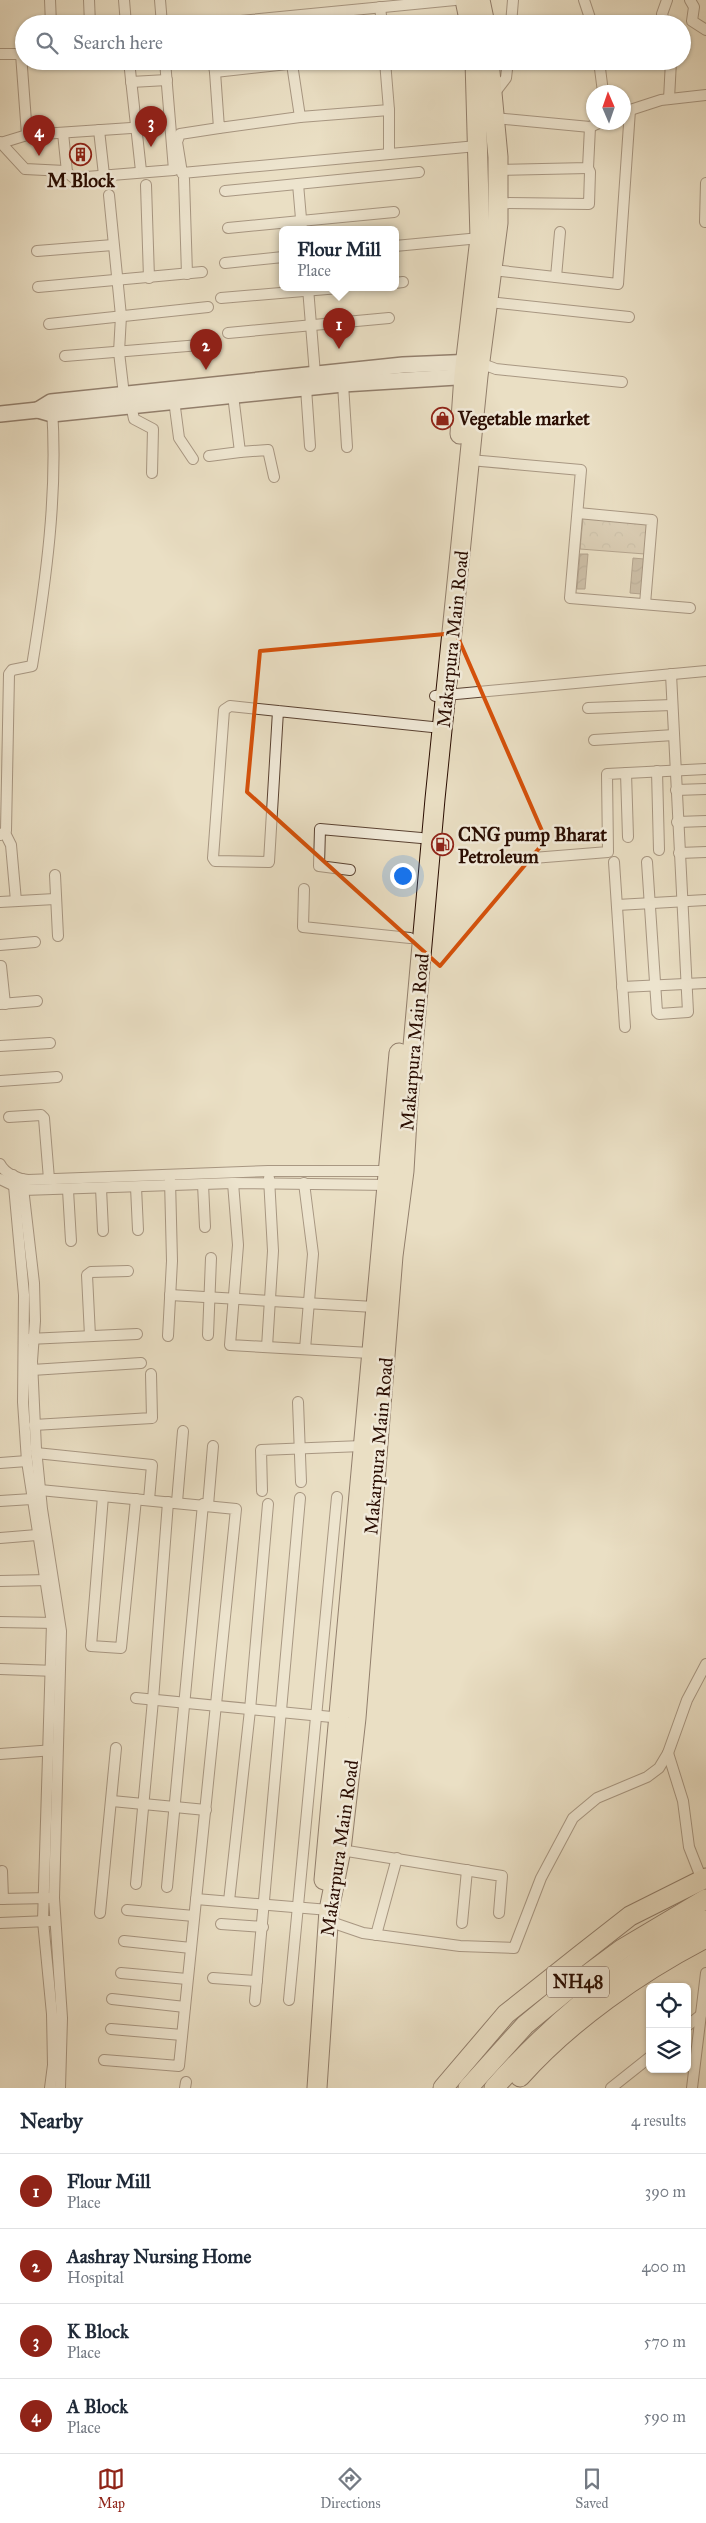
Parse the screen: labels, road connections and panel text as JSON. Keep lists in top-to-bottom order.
{
  "streets": {
    "highway": ["Makarpura Main Road", "NH48"]
  },
  "places": {
    "building": ["M Block"],
    "shop": ["Vegetable market"],
    "fuel station": ["CNG pump Bharat Petroleum"]
  },
  "north": "top",
  "page": {
    "search": "Search here",
    "pins": [
      "3",
      "4",
      "1",
      "2"
    ],
    "popup": ["Flour Mill", "Place"],
    "heading": ["Nearby", "4 results"],
    "list": [
      {
        "mark": "1",
        "name": "Flour Mill",
        "note": "Place",
        "value": "390 m"
      },
      {
        "mark": "2",
        "name": "Aashray Nursing Home",
        "note": "Hospital",
        "value": "400 m"
      },
      {
        "mark": "3",
        "name": "K Block",
        "note": "Place",
        "value": "570 m"
      },
      {
        "mark": "4",
        "name": "A Block",
        "note": "Place",
        "value": "590 m"
      }
    ],
    "nav": ["Map", "Directions", "Saved"]
  }
}
